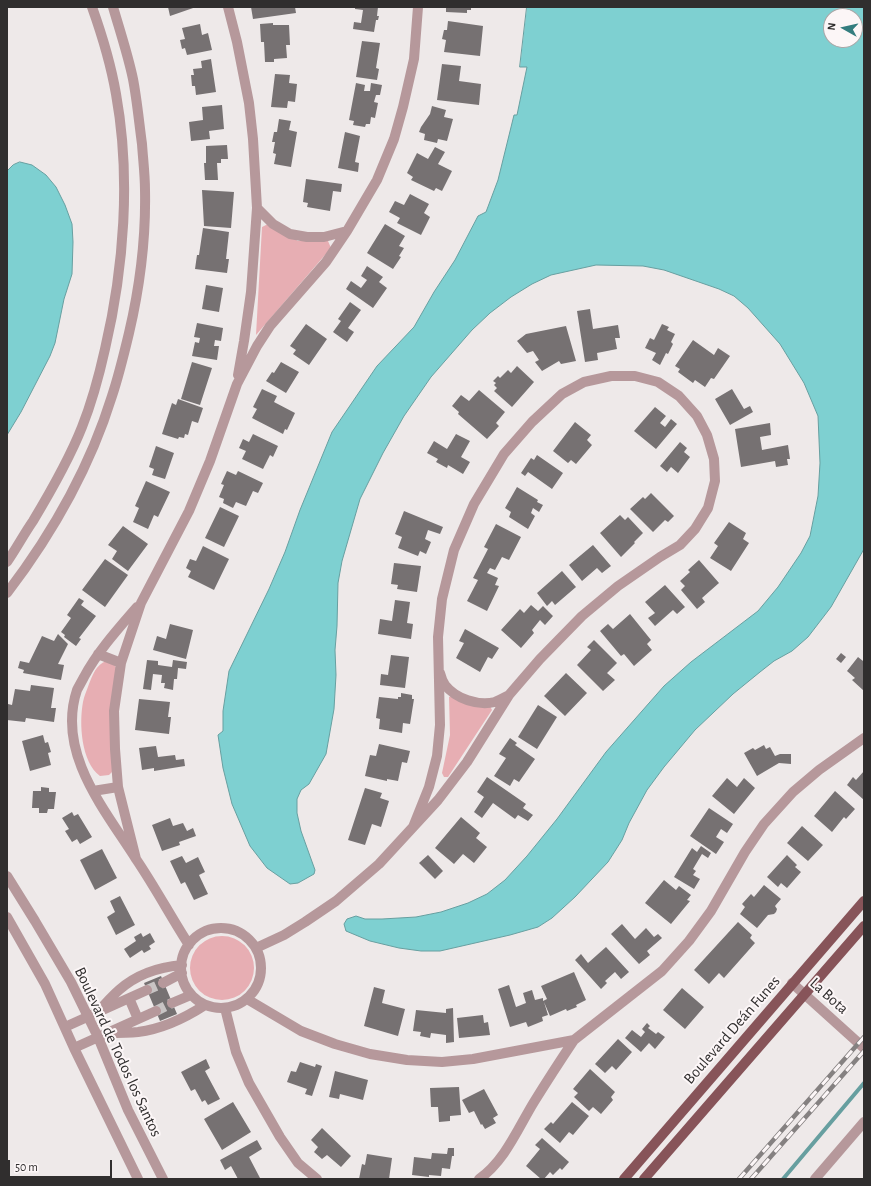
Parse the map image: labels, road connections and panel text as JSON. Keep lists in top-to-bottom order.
{
  "streets": {
    "main road": ["Boulevard Deán Funes"],
    "street": ["La Bota", "Boulevard de Todos los Santos"]
  },
  "crossings": [
    ["La Bota", "Boulevard Deán Funes"]
  ],
  "scale_bar": "50 m",
  "north": "left"
}
